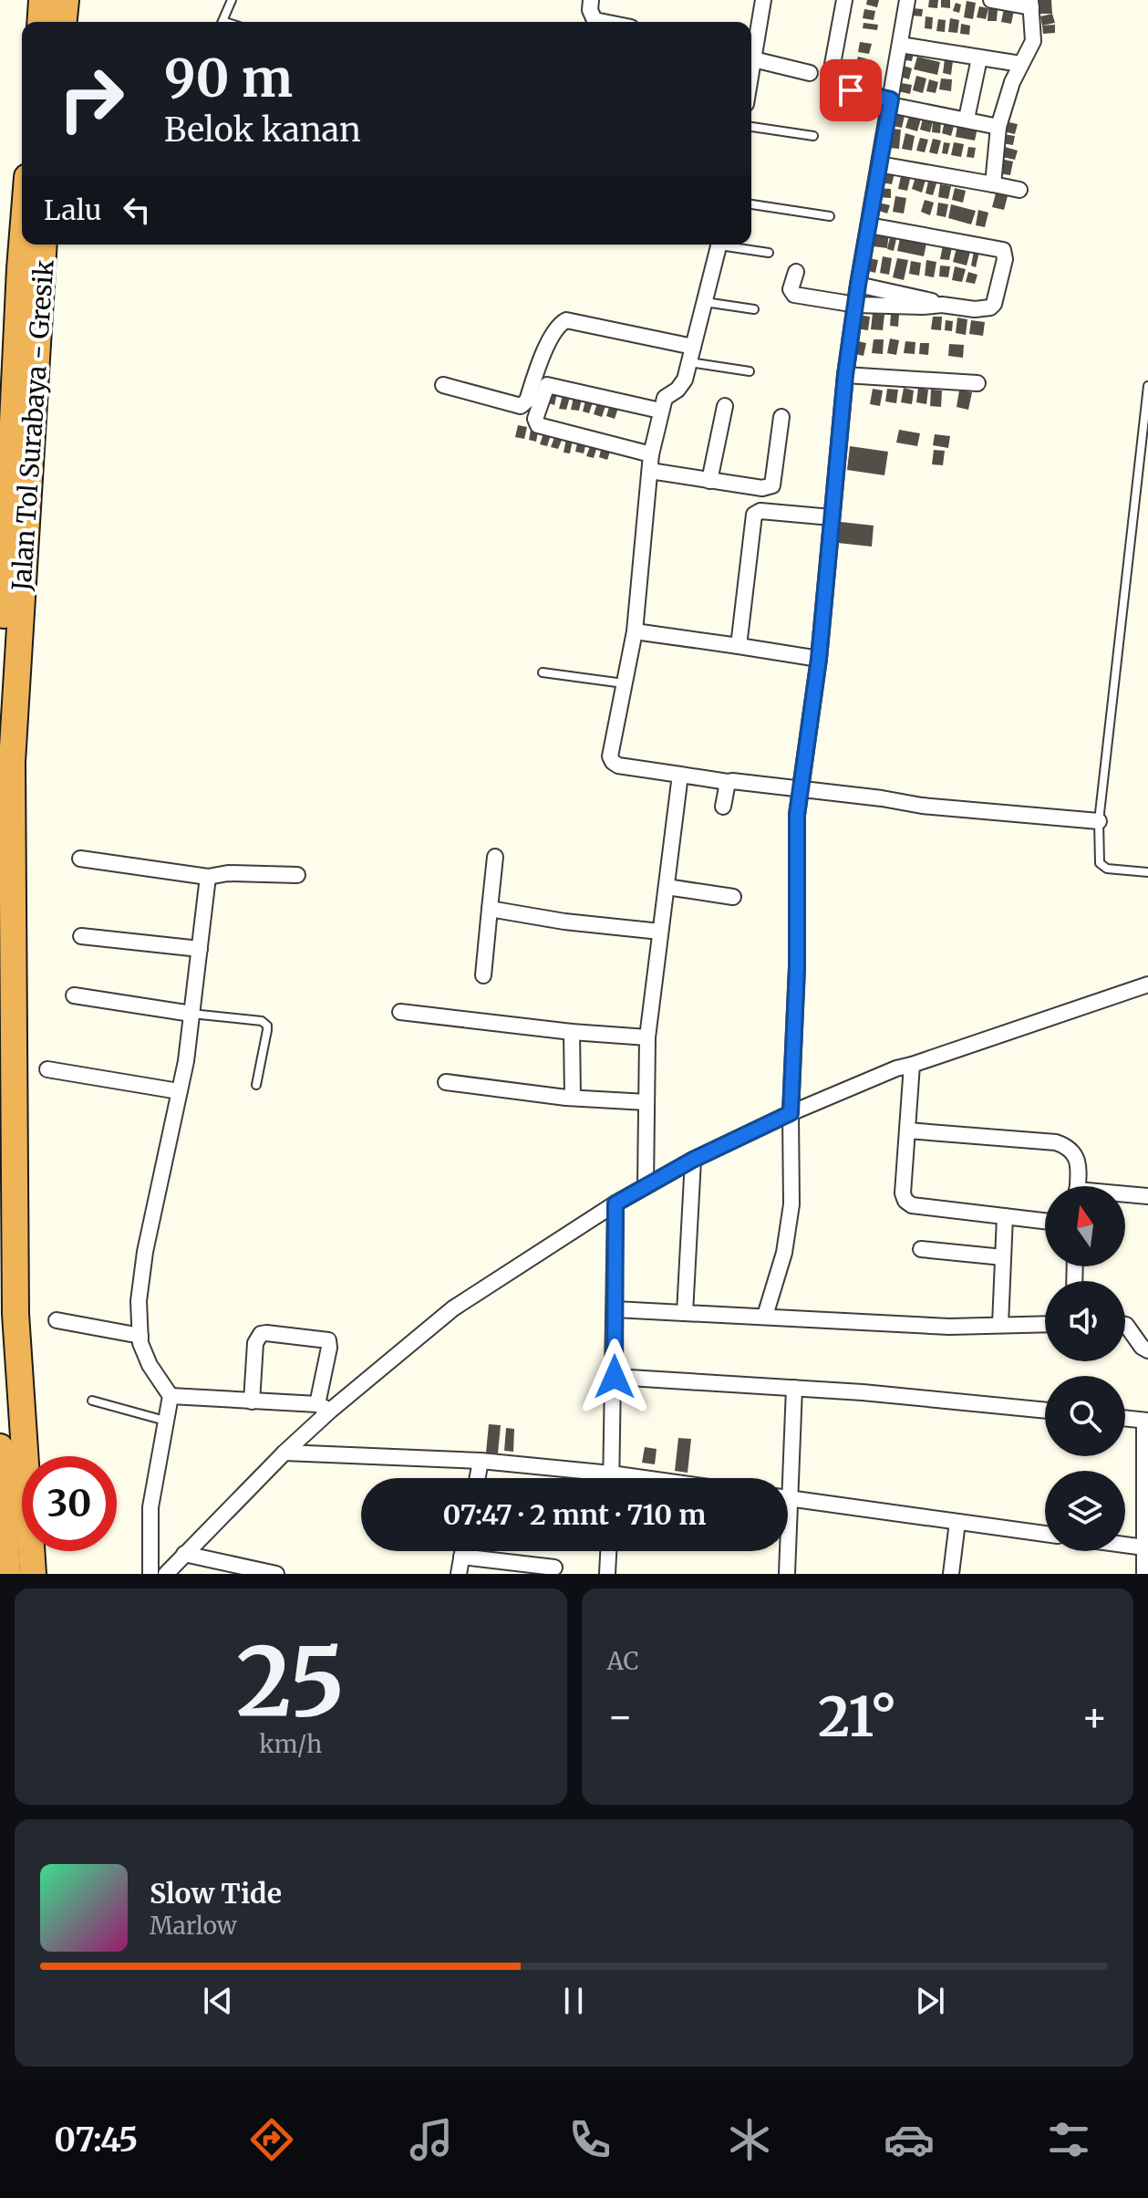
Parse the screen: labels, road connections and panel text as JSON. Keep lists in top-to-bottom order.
{
  "streets": {
    "highway": ["Jalan Tol Surabaya - Gresik"]
  },
  "north": "top",
  "page": {
    "turn": ["90 m", "Belok kanan"],
    "then": "Lalu",
    "limit": "30",
    "trip": "07:47 · 2 mnt · 710 m",
    "tile": [
      ["25", "km/h"],
      "AC"
    ],
    "heat": ["−", "21°", "+"],
    "song": ["Slow Tide", "Marlow"],
    "tabs": "07:45"
  }
}
